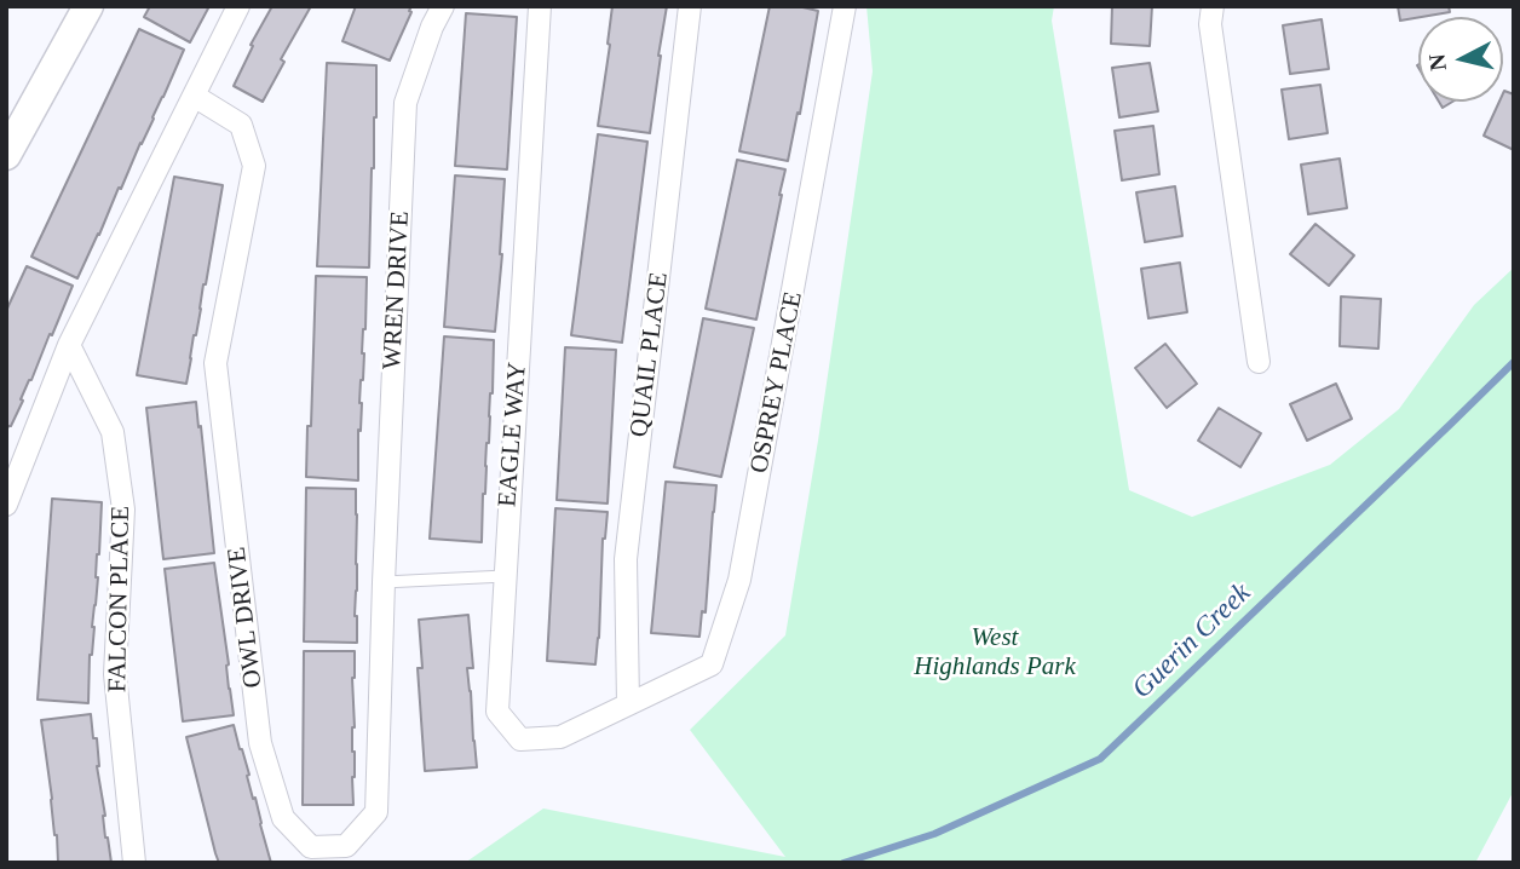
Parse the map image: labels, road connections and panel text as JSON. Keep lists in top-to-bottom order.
{
  "streets": {
    "street": [
      "WREN DRIVE",
      "QUAIL PLACE",
      "OSPREY PLACE",
      "EAGLE WAY",
      "FALCON PLACE",
      "OWL DRIVE"
    ]
  },
  "crossings": [
    ["WREN DRIVE", "OWL DRIVE"],
    ["QUAIL PLACE", "OSPREY PLACE"],
    ["QUAIL PLACE", "EAGLE WAY"],
    ["OSPREY PLACE", "EAGLE WAY"]
  ],
  "water": ["Guerin Creek"],
  "parks": ["West Highlands Park"],
  "north": "left"
}
